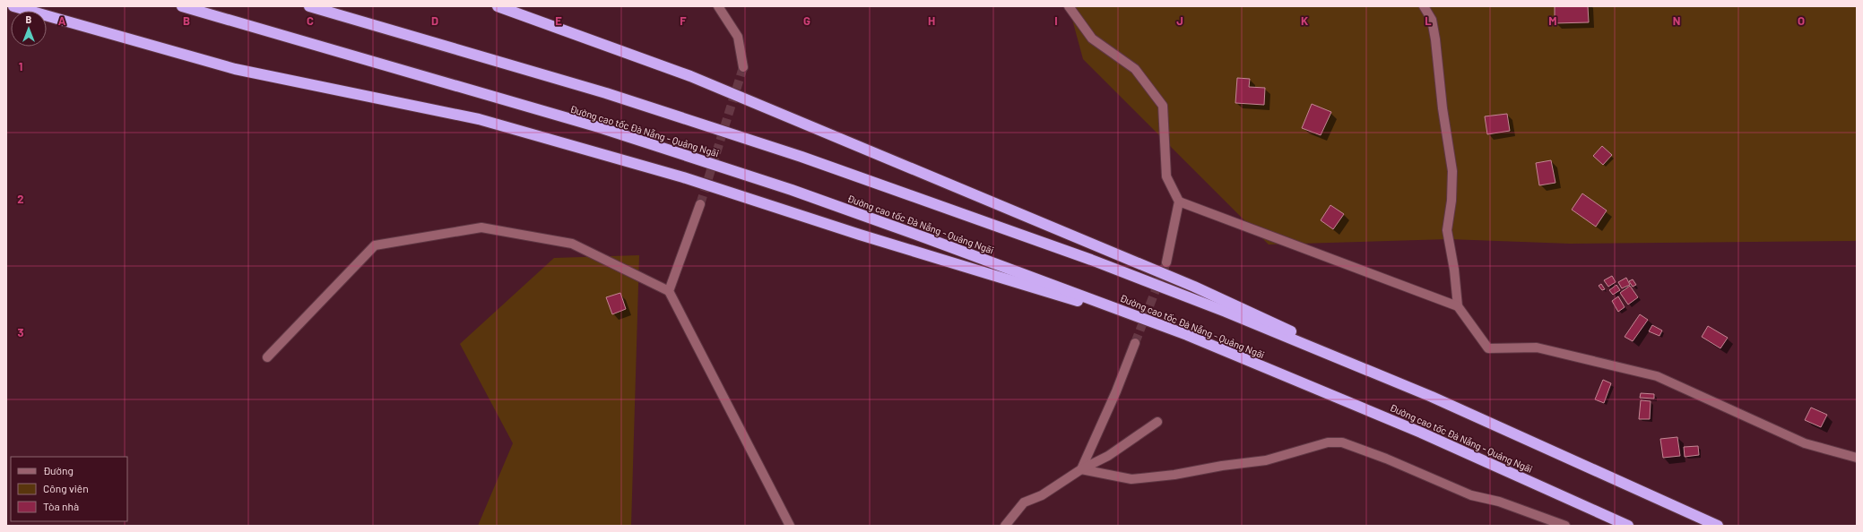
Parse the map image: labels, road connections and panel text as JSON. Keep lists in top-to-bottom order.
{
  "streets": {
    "highway": ["Đường cao tốc Đà Nẵng - Quảng Ngãi"]
  },
  "legend": ["Đường", "Công viên", "Tòa nhà"],
  "north": "top",
  "grid": {
    "columns": [
      "A",
      "B",
      "C",
      "D",
      "E",
      "F",
      "G",
      "H",
      "I",
      "J",
      "K",
      "L",
      "M",
      "N",
      "O"
    ],
    "rows": ["1", "2", "3"]
  }
}
